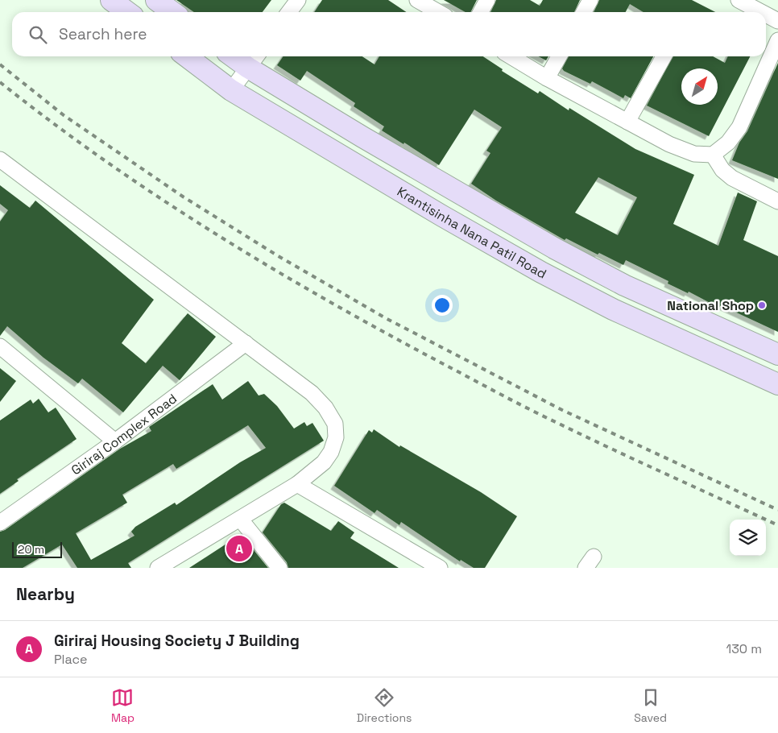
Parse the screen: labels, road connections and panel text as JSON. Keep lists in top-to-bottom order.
{
  "streets": {
    "main road": ["Krantisinha Nana Patil Road"],
    "street": ["Giriraj Complex Road"]
  },
  "places": ["National Shop"],
  "scale_bar": "20 m",
  "north": "top right",
  "page": {
    "search": "Search here",
    "pins": "A",
    "scale": "20 m",
    "heading": "Nearby",
    "list": [
      {
        "mark": "A",
        "name": "Giriraj Housing Society J Building",
        "note": "Place",
        "value": "130 m"
      }
    ],
    "nav": ["Map", "Directions", "Saved"]
  }
}
